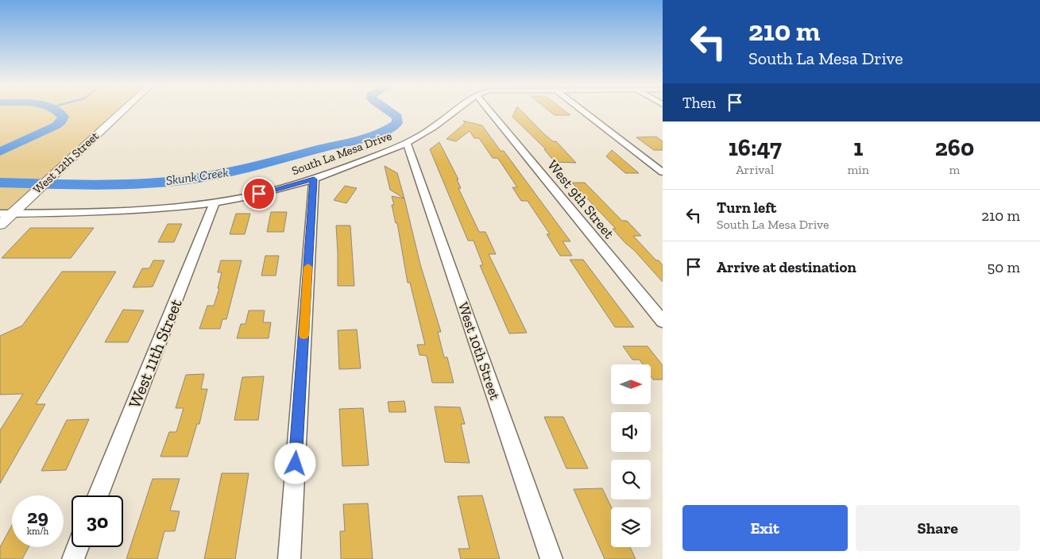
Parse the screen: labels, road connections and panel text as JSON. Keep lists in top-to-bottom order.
{
  "streets": {
    "main road": ["West 12th Street"],
    "street": [
      "South La Mesa Drive",
      "West 9th Street",
      "West 10th Street",
      "West 11th Street"
    ]
  },
  "crossings": [
    ["South La Mesa Drive", "West 12th Street"],
    ["South La Mesa Drive", "West 10th Street"],
    ["South La Mesa Drive", "West 11th Street"]
  ],
  "water": ["Skunk Creek"],
  "north": "right",
  "page": {
    "turn": ["210 m", "South La Mesa Drive"],
    "then": "Then",
    "eta": [
      "16:47",
      "Arrival",
      "1",
      "min",
      "260",
      "m"
    ],
    "list": [
      {
        "name": "Turn left",
        "note": "South La Mesa Drive",
        "value": "210 m"
      },
      {
        "name": "Arrive at destination",
        "value": "50 m"
      }
    ],
    "speed": "29 km/h",
    "limit": "30",
    "buttons": ["Exit", "Share"]
  }
}
